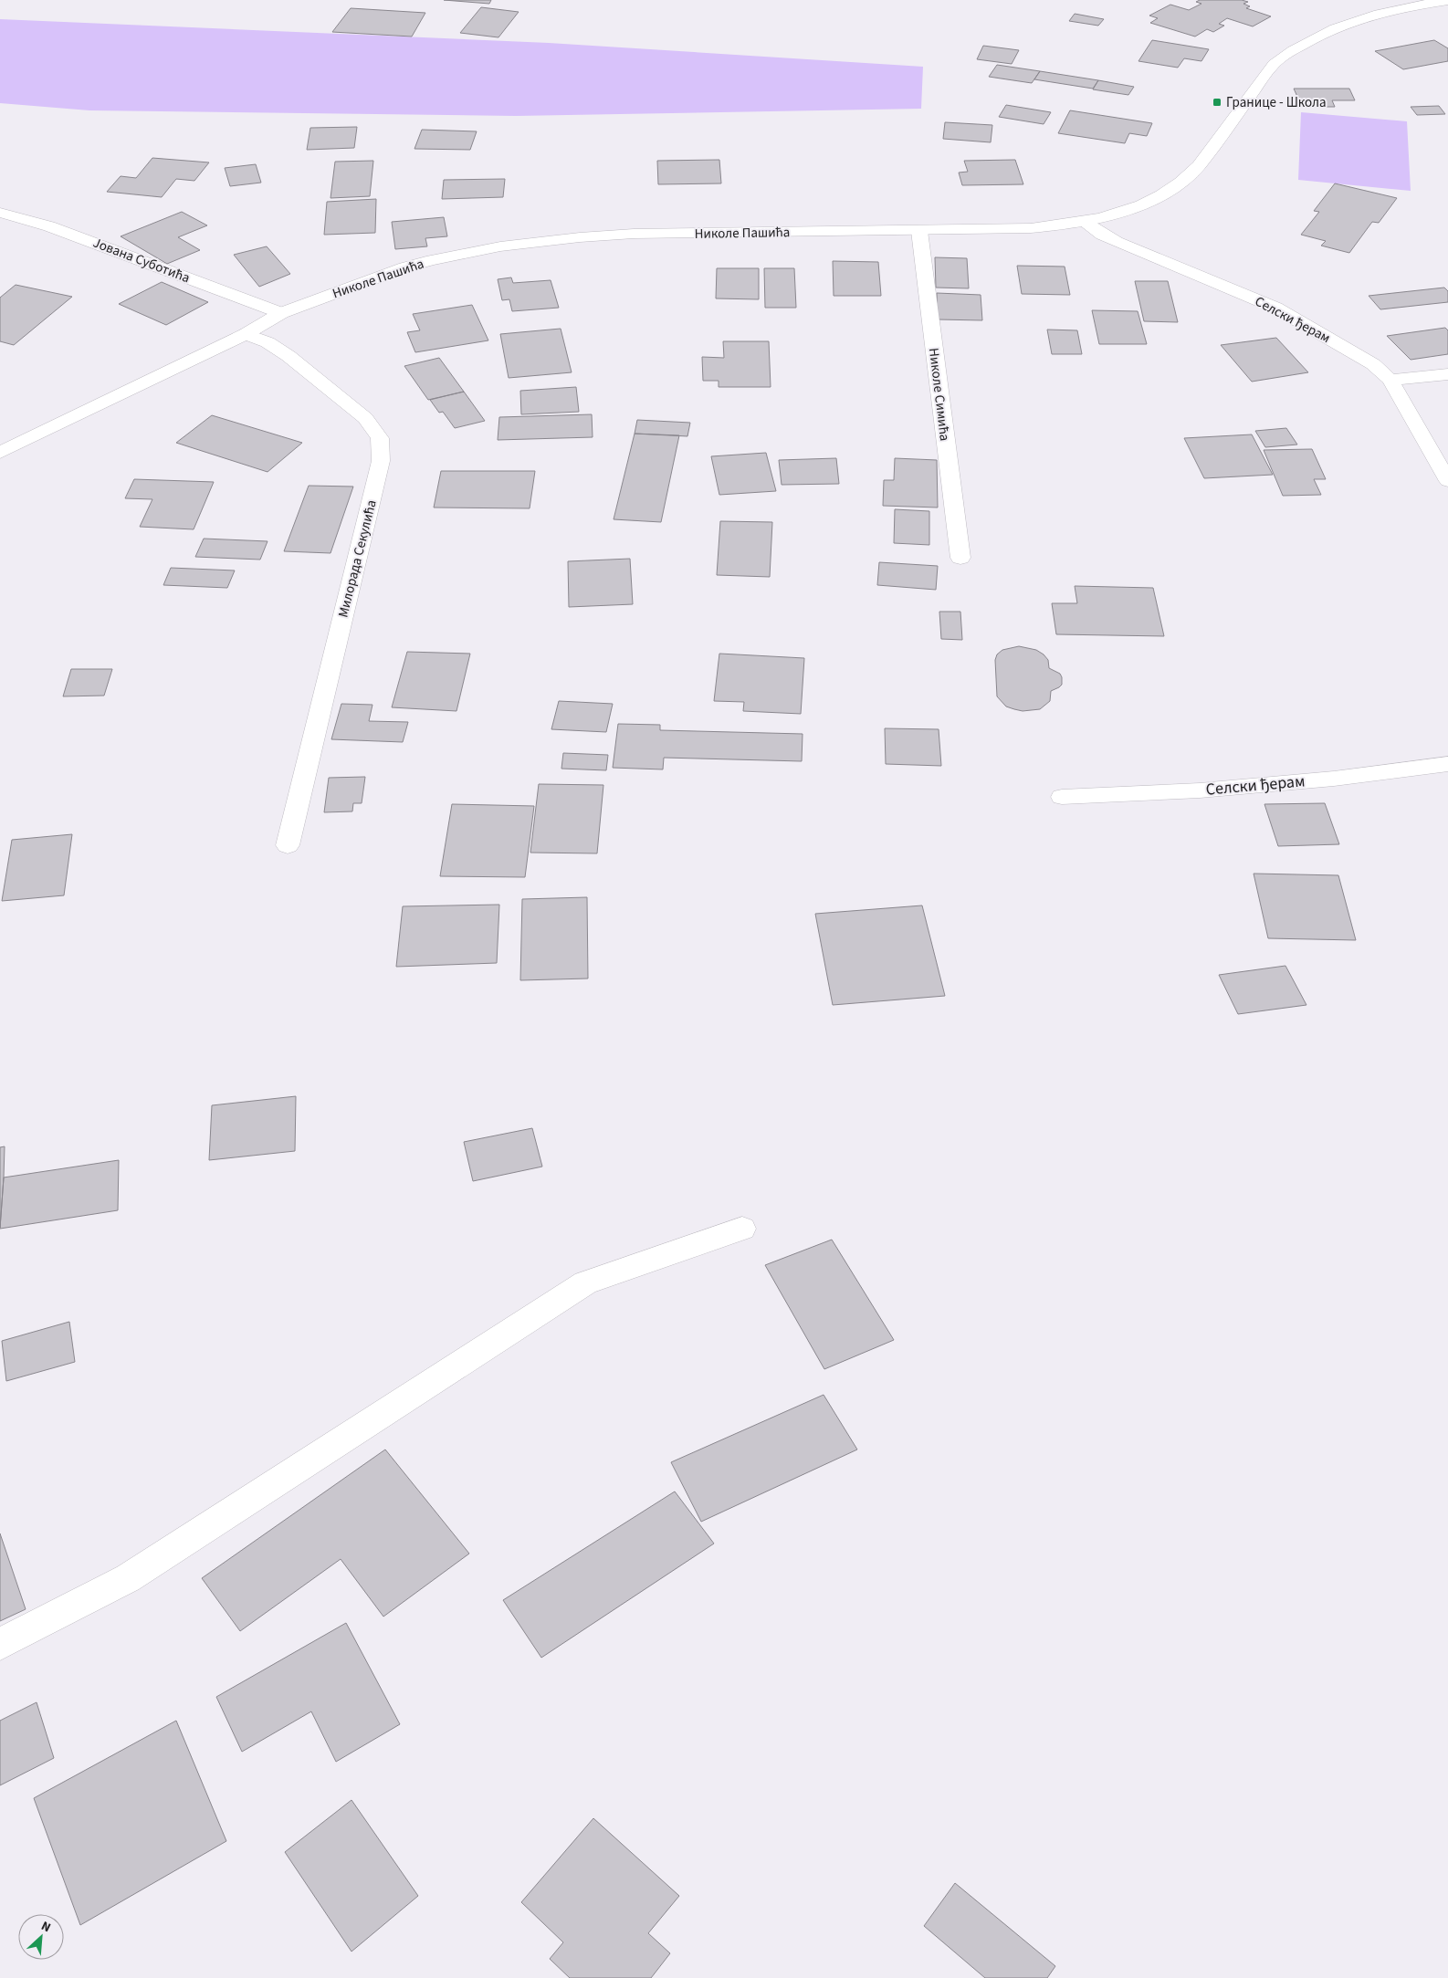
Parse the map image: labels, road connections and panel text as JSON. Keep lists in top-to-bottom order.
{
  "streets": {
    "street": [
      "Николе Пашића",
      "Јована Суботића",
      "Селски ђерам",
      "Николе Симића",
      "Милорада Секулића"
    ]
  },
  "crossings": [
    ["Николе Пашића", "Јована Суботића"],
    ["Николе Пашића", "Селски ђерам"],
    ["Николе Пашића", "Николе Симића"],
    ["Николе Пашића", "Милорада Секулића"]
  ],
  "places": {
    "transit": ["Границе - Школа"]
  },
  "north": "top right"
}
